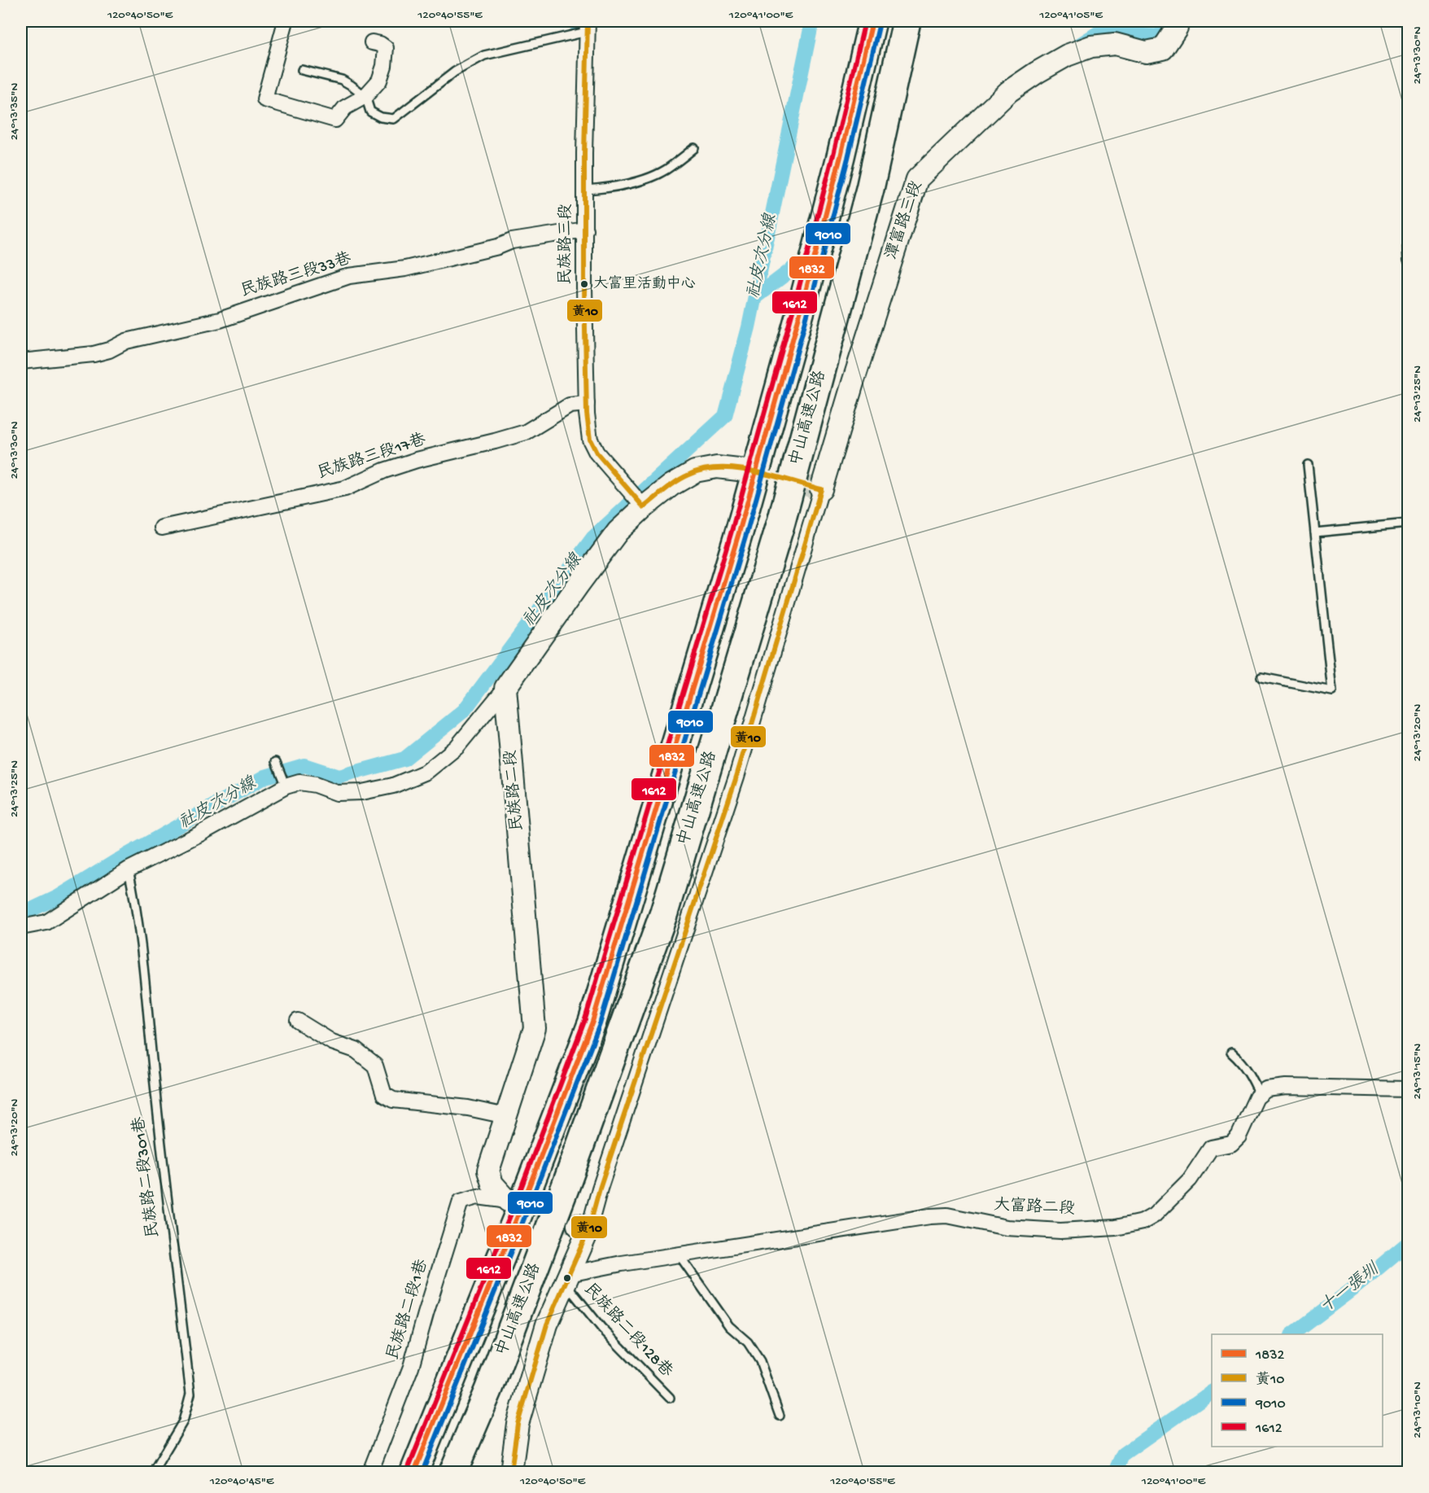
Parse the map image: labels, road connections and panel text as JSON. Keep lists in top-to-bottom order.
{
  "streets": {
    "highway": ["中山高速公路"],
    "street": [
      "潭富路三段",
      "民族路三段",
      "民族路三段33巷",
      "民族路三段17巷",
      "民族路二段",
      "大富路二段",
      "民族路二段1巷"
    ],
    "lane": ["民族路二段301巷", "民族路二段128巷"]
  },
  "crossings": [
    ["民族路三段", "民族路三段33巷"],
    ["民族路三段", "民族路三段17巷"],
    ["大富路二段", "民族路二段128巷"]
  ],
  "water": ["社皮次分線", "十一張圳"],
  "places": ["大富里活動中心"],
  "lines": [
    "transit line 1832",
    "transit line 黃10",
    "transit line 1612",
    "transit line 9010"
  ],
  "legend": [
    "1832",
    "黃10",
    "9010",
    "1612"
  ],
  "coordinates": [
    "120°40'50\"E",
    "120°40'55\"E",
    "120°41'00\"E",
    "120°41'05\"E",
    "24°13'30\"N",
    "24°13'35\"N",
    "24°13'25\"N",
    "24°13'20\"N",
    "24°13'15\"N",
    "24°13'10\"N",
    "120°40'45\"E"
  ]
}
